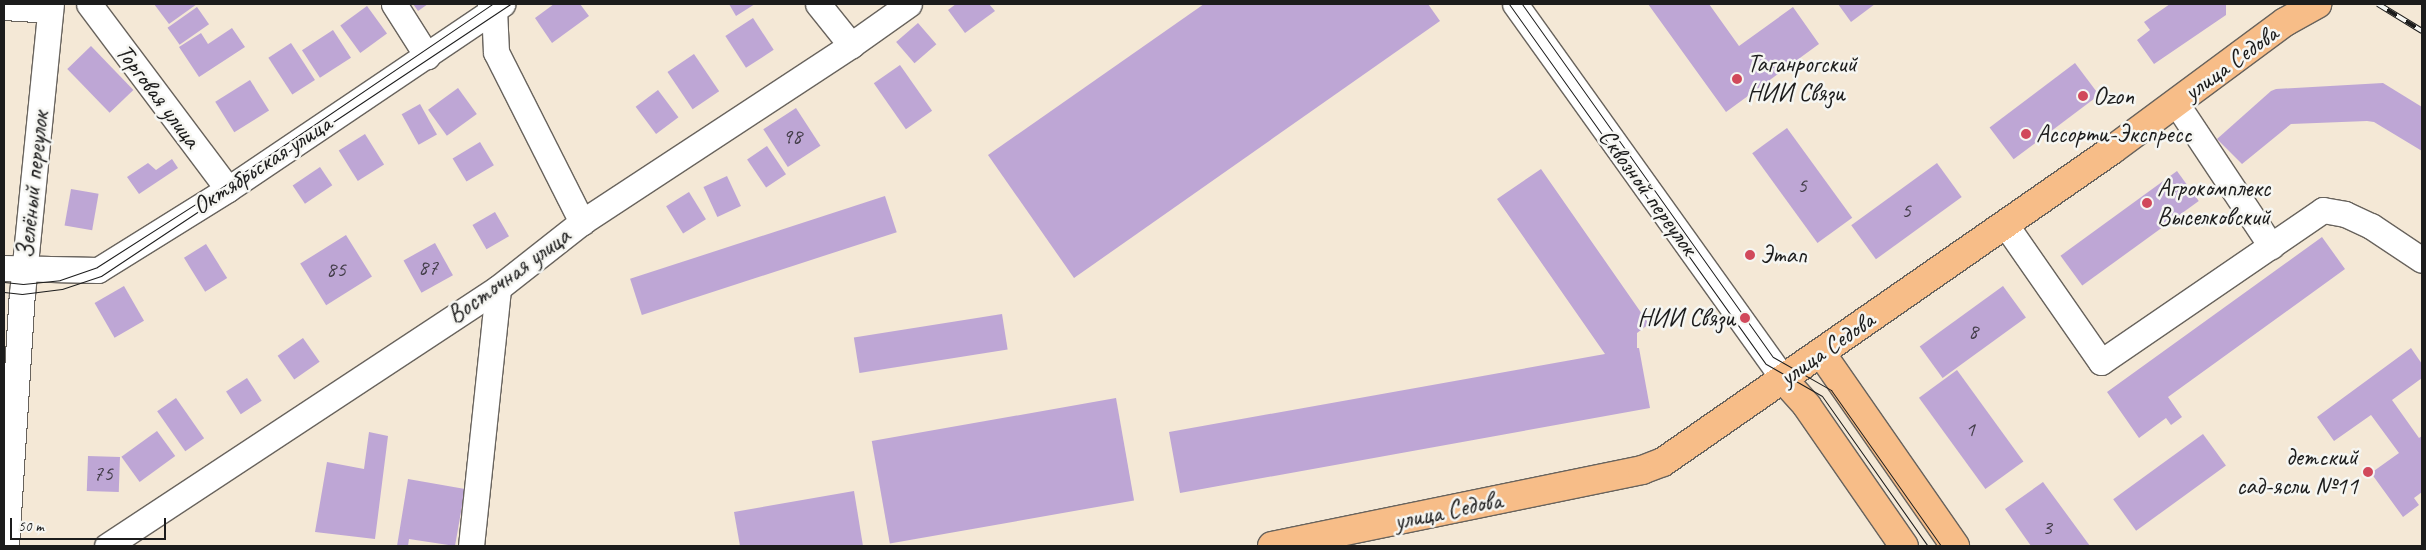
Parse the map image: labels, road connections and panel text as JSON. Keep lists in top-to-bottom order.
{
  "streets": {
    "main road": ["улица Седова"],
    "street": [
      "Торговая улица",
      "Октябрьская улица",
      "Зелёный переулок",
      "Сквозной переулок",
      "Восточная улица"
    ]
  },
  "crossings": [
    ["улица Седова", "Сквозной переулок"],
    ["Торговая улица", "Октябрьская улица"],
    ["Октябрьская улица", "Зелёный переулок"]
  ],
  "places": [
    "Таганрогский НИИ Связи",
    "Ozon",
    "Ассорти-Экспресс",
    "Агрокомплекс Выселковский",
    "Этап",
    "НИИ Связи",
    "детский сад-ясли №11"
  ],
  "house_numbers": [
    "98",
    "5",
    "5",
    "87",
    "85",
    "8",
    "1",
    "75",
    "3"
  ],
  "scale_bar": "50 m"
}
